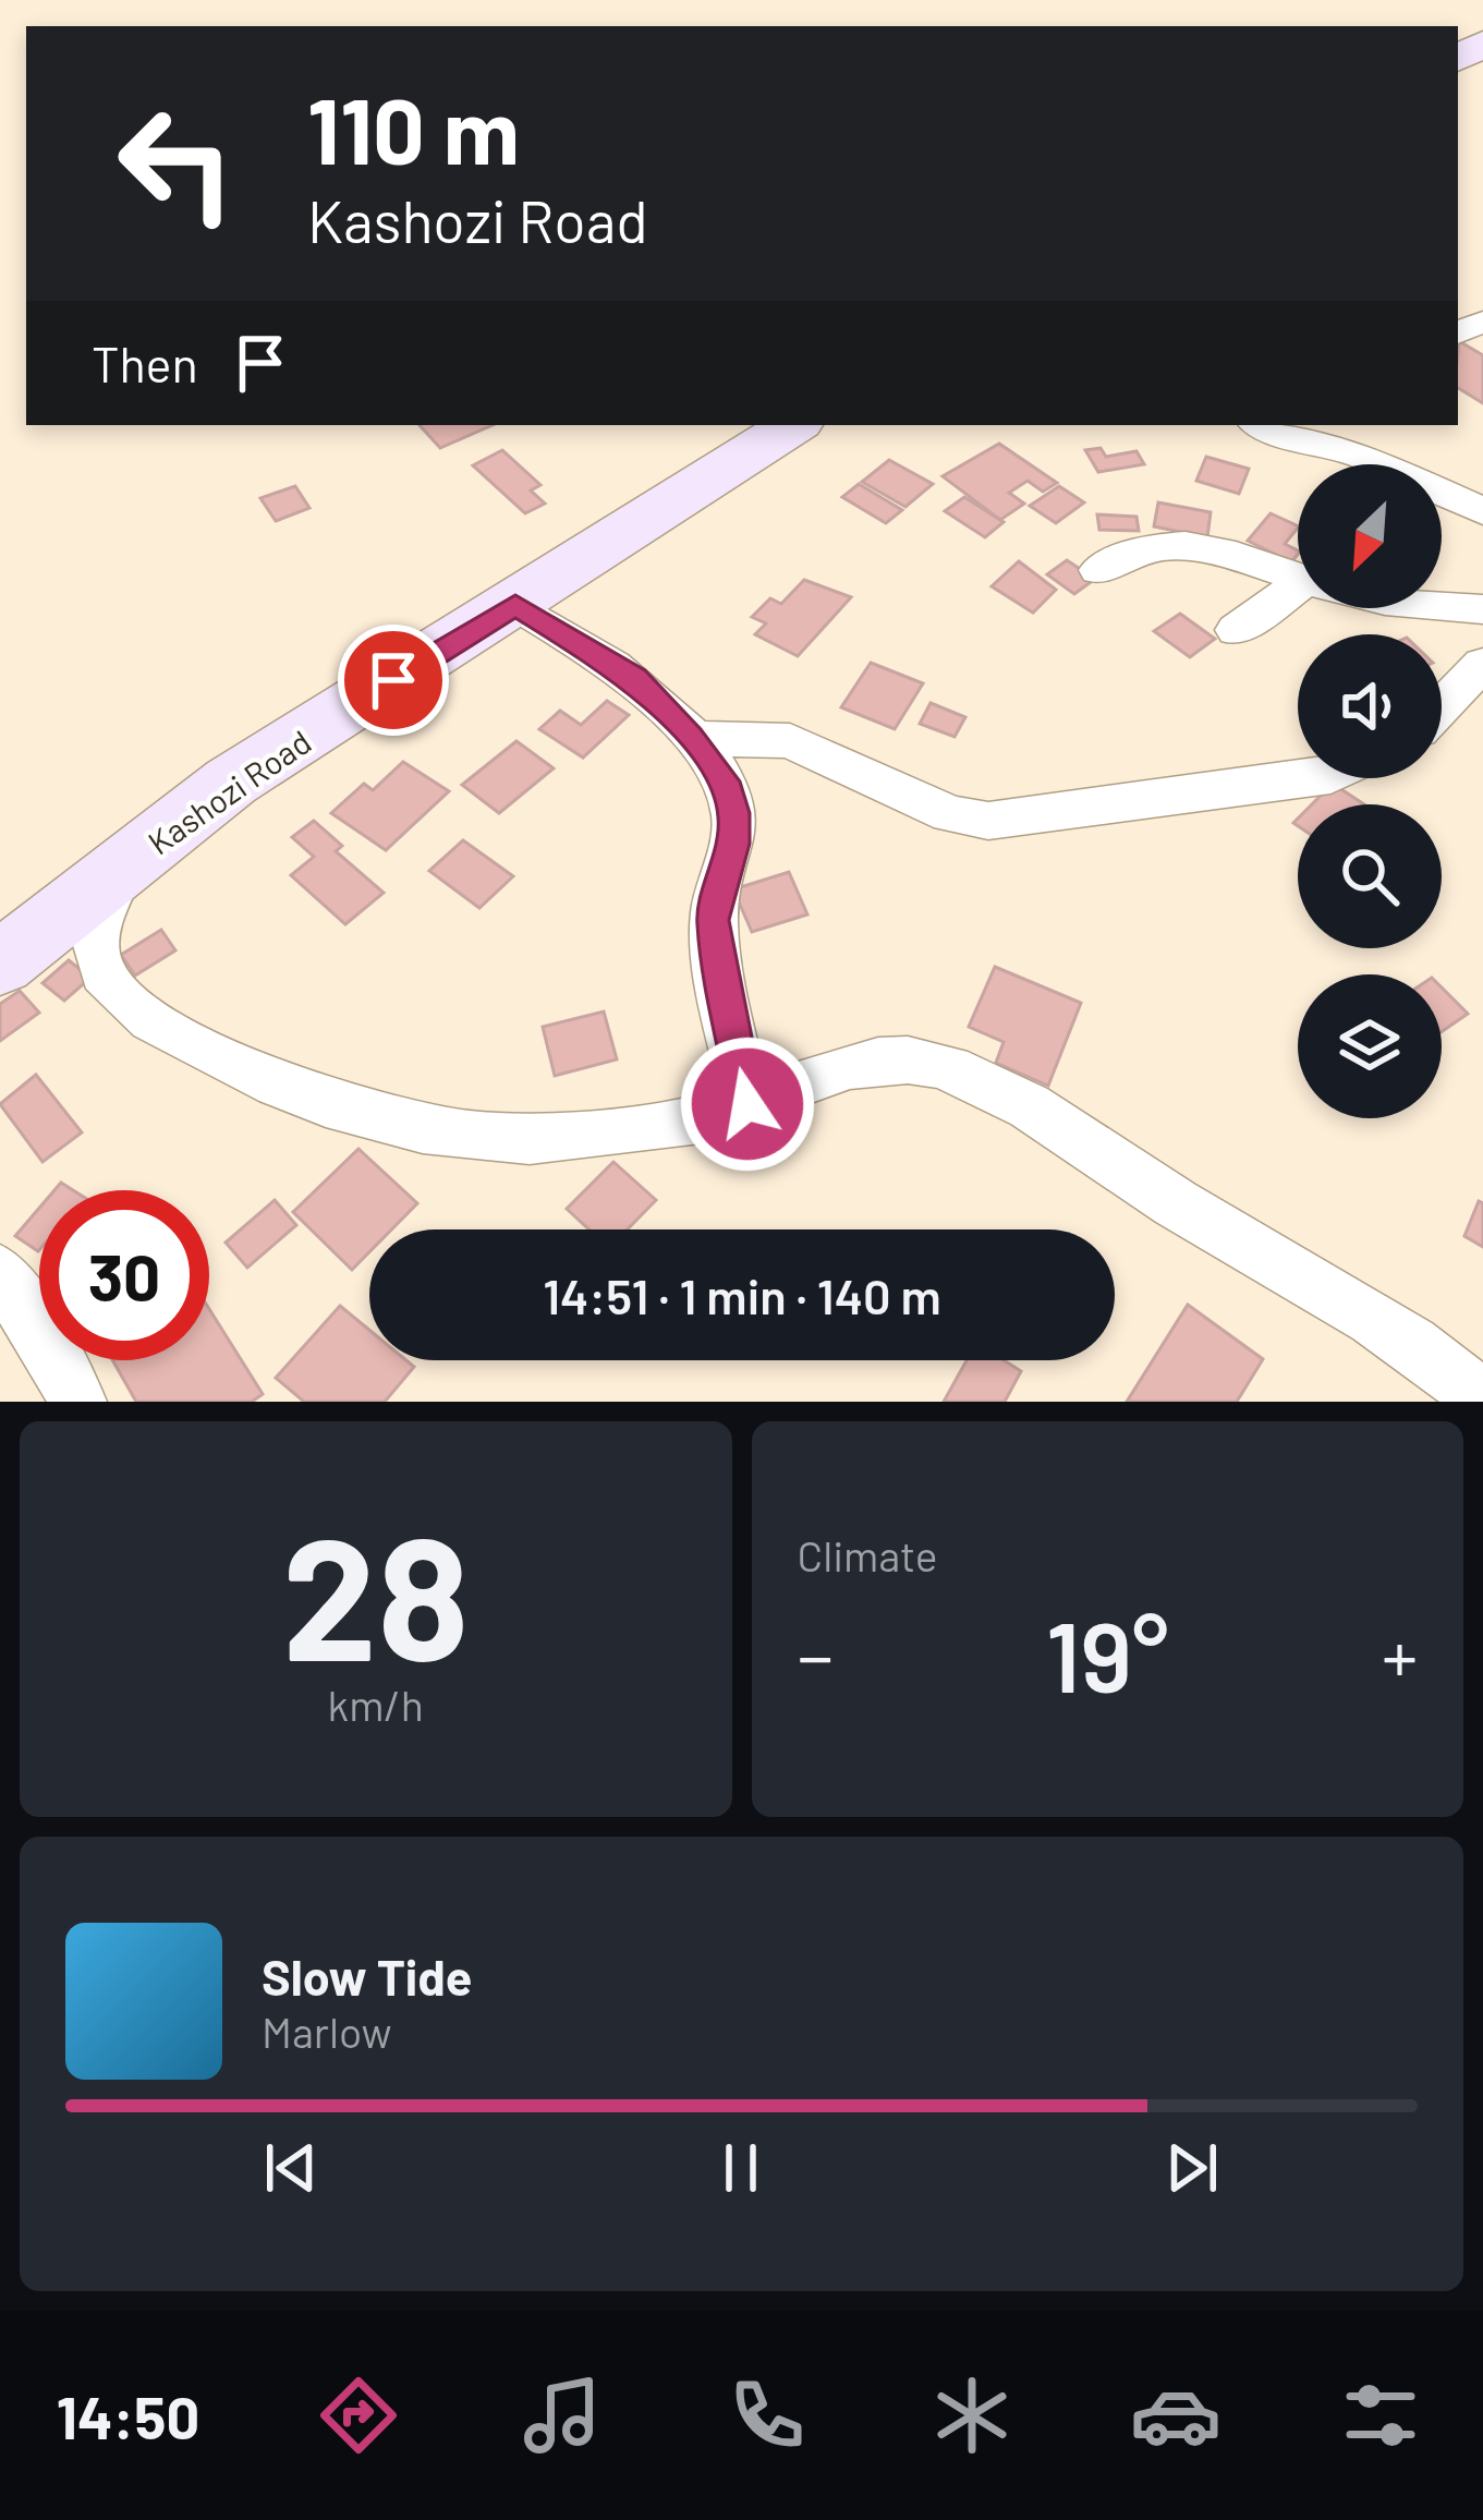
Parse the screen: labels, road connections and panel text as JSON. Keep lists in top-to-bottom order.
{
  "streets": {
    "main road": ["Kashozi Road"]
  },
  "north": "bottom left",
  "page": {
    "turn": ["110 m", "Kashozi Road"],
    "then": "Then",
    "limit": "30",
    "trip": "14:51 · 1 min · 140 m",
    "tile": [
      ["28", "km/h"],
      "Climate"
    ],
    "heat": ["−", "19°", "+"],
    "song": ["Slow Tide", "Marlow"],
    "tabs": "14:50"
  }
}
